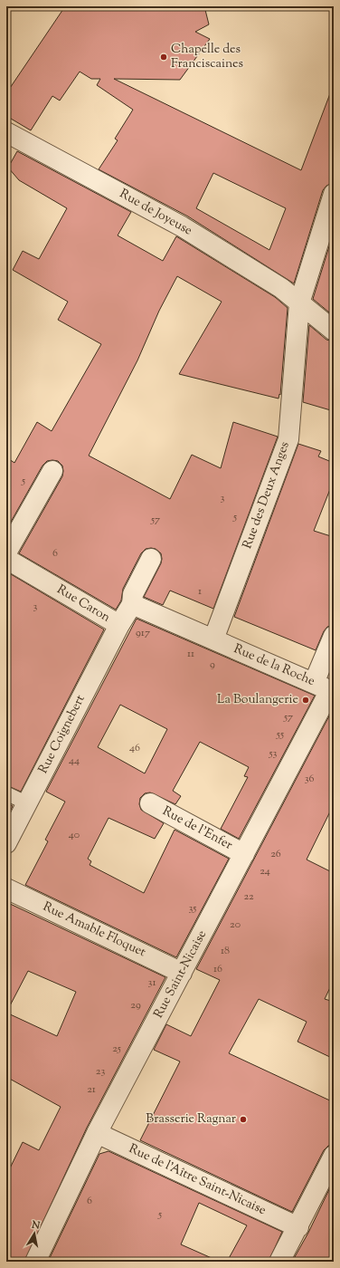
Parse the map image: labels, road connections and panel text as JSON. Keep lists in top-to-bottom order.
{
  "streets": {
    "street": [
      "Rue de Joyeuse",
      "Rue des Deux Anges",
      "Rue Caron",
      "Rue de la Roche",
      "Rue Coignebert",
      "Rue de l'Enfer",
      "Rue Amable Floquet",
      "Rue Saint-Nicaise",
      "Rue de l'Aître Saint-Nicaise"
    ]
  },
  "crossings": [
    ["Rue de Joyeuse", "Rue des Deux Anges"],
    ["Rue des Deux Anges", "Rue de la Roche"],
    ["Rue Caron", "Rue Coignebert"],
    ["Rue de la Roche", "Rue Saint-Nicaise"],
    ["Rue de l'Enfer", "Rue Saint-Nicaise"],
    ["Rue Amable Floquet", "Rue Saint-Nicaise"],
    ["Rue Saint-Nicaise", "Rue de l'Aître Saint-Nicaise"]
  ],
  "places": ["Chapelle des Franciscaines", "La Boulangerie", "Brasserie Ragnar"],
  "house_numbers": [
    "5",
    "3",
    "5",
    "57",
    "6",
    "1",
    "3",
    "917",
    "11",
    "9",
    "57",
    "55",
    "46",
    "53",
    "44",
    "36",
    "40",
    "26",
    "24",
    "22",
    "35",
    "20",
    "18",
    "16",
    "31",
    "29",
    "25",
    "23",
    "21",
    "6",
    "5"
  ],
  "north": "top"
}
